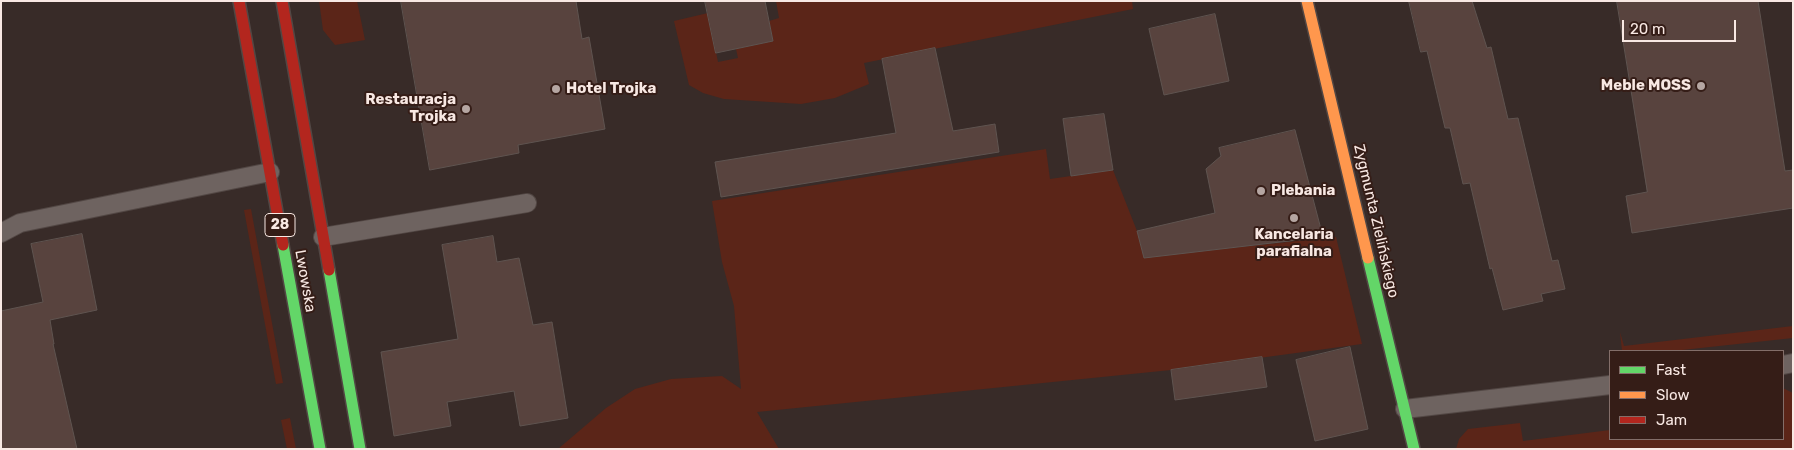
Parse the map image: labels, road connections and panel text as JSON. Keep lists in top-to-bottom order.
{
  "streets": {
    "main road": ["Zygmunta Zielińskiego", "28", "Lwowska"]
  },
  "places": [
    "Meble MOSS",
    "Hotel Trojka",
    "Restauracja Trojka",
    "Plebania",
    "Kancelaria parafialna"
  ],
  "legend": ["Fast", "Slow", "Jam"],
  "scale_bar": "20 m"
}
